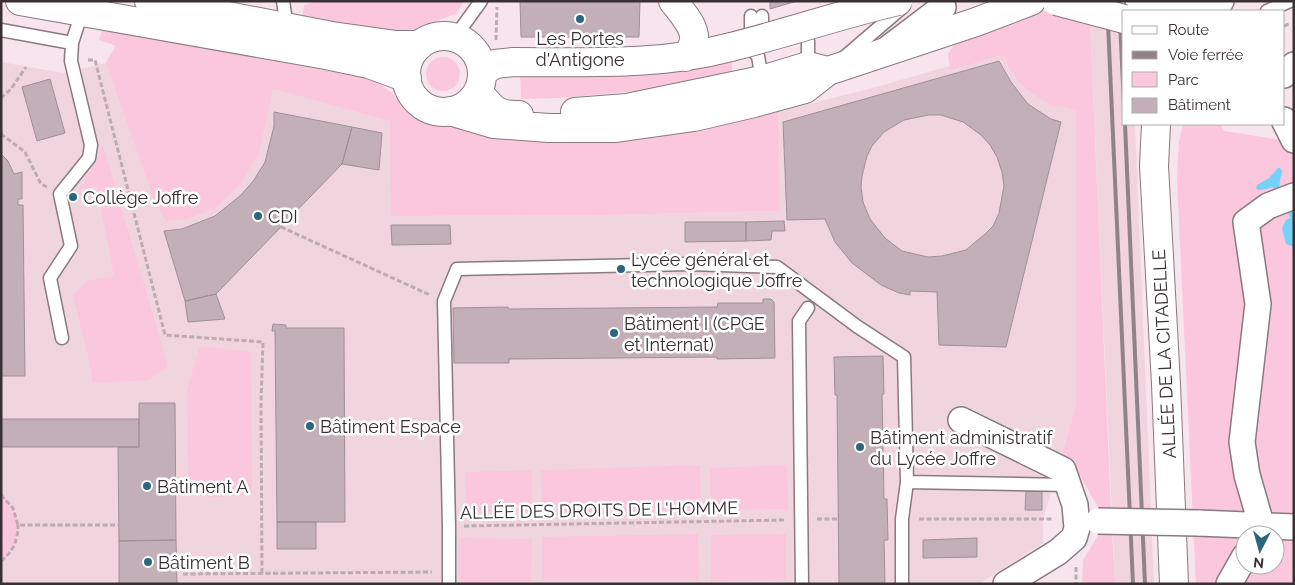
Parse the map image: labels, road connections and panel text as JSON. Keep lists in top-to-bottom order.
{
  "streets": {
    "street": ["ALLÉE DE LA CITADELLE"],
    "path": ["ALLÉE DES DROITS DE L'HOMME"]
  },
  "places": [
    "Les Portes d'Antigone",
    "Collège Joffre",
    "CDI",
    "Lycée général et technologique Joffre",
    "Bâtiment I (CPGE et Internat)",
    "Bâtiment Espace",
    "Bâtiment administratif du Lycée Joffre",
    "Bâtiment A",
    "Bâtiment B"
  ],
  "legend": [
    "Route",
    "Voie ferrée",
    "Parc",
    "Bâtiment"
  ],
  "north": "bottom"
}
